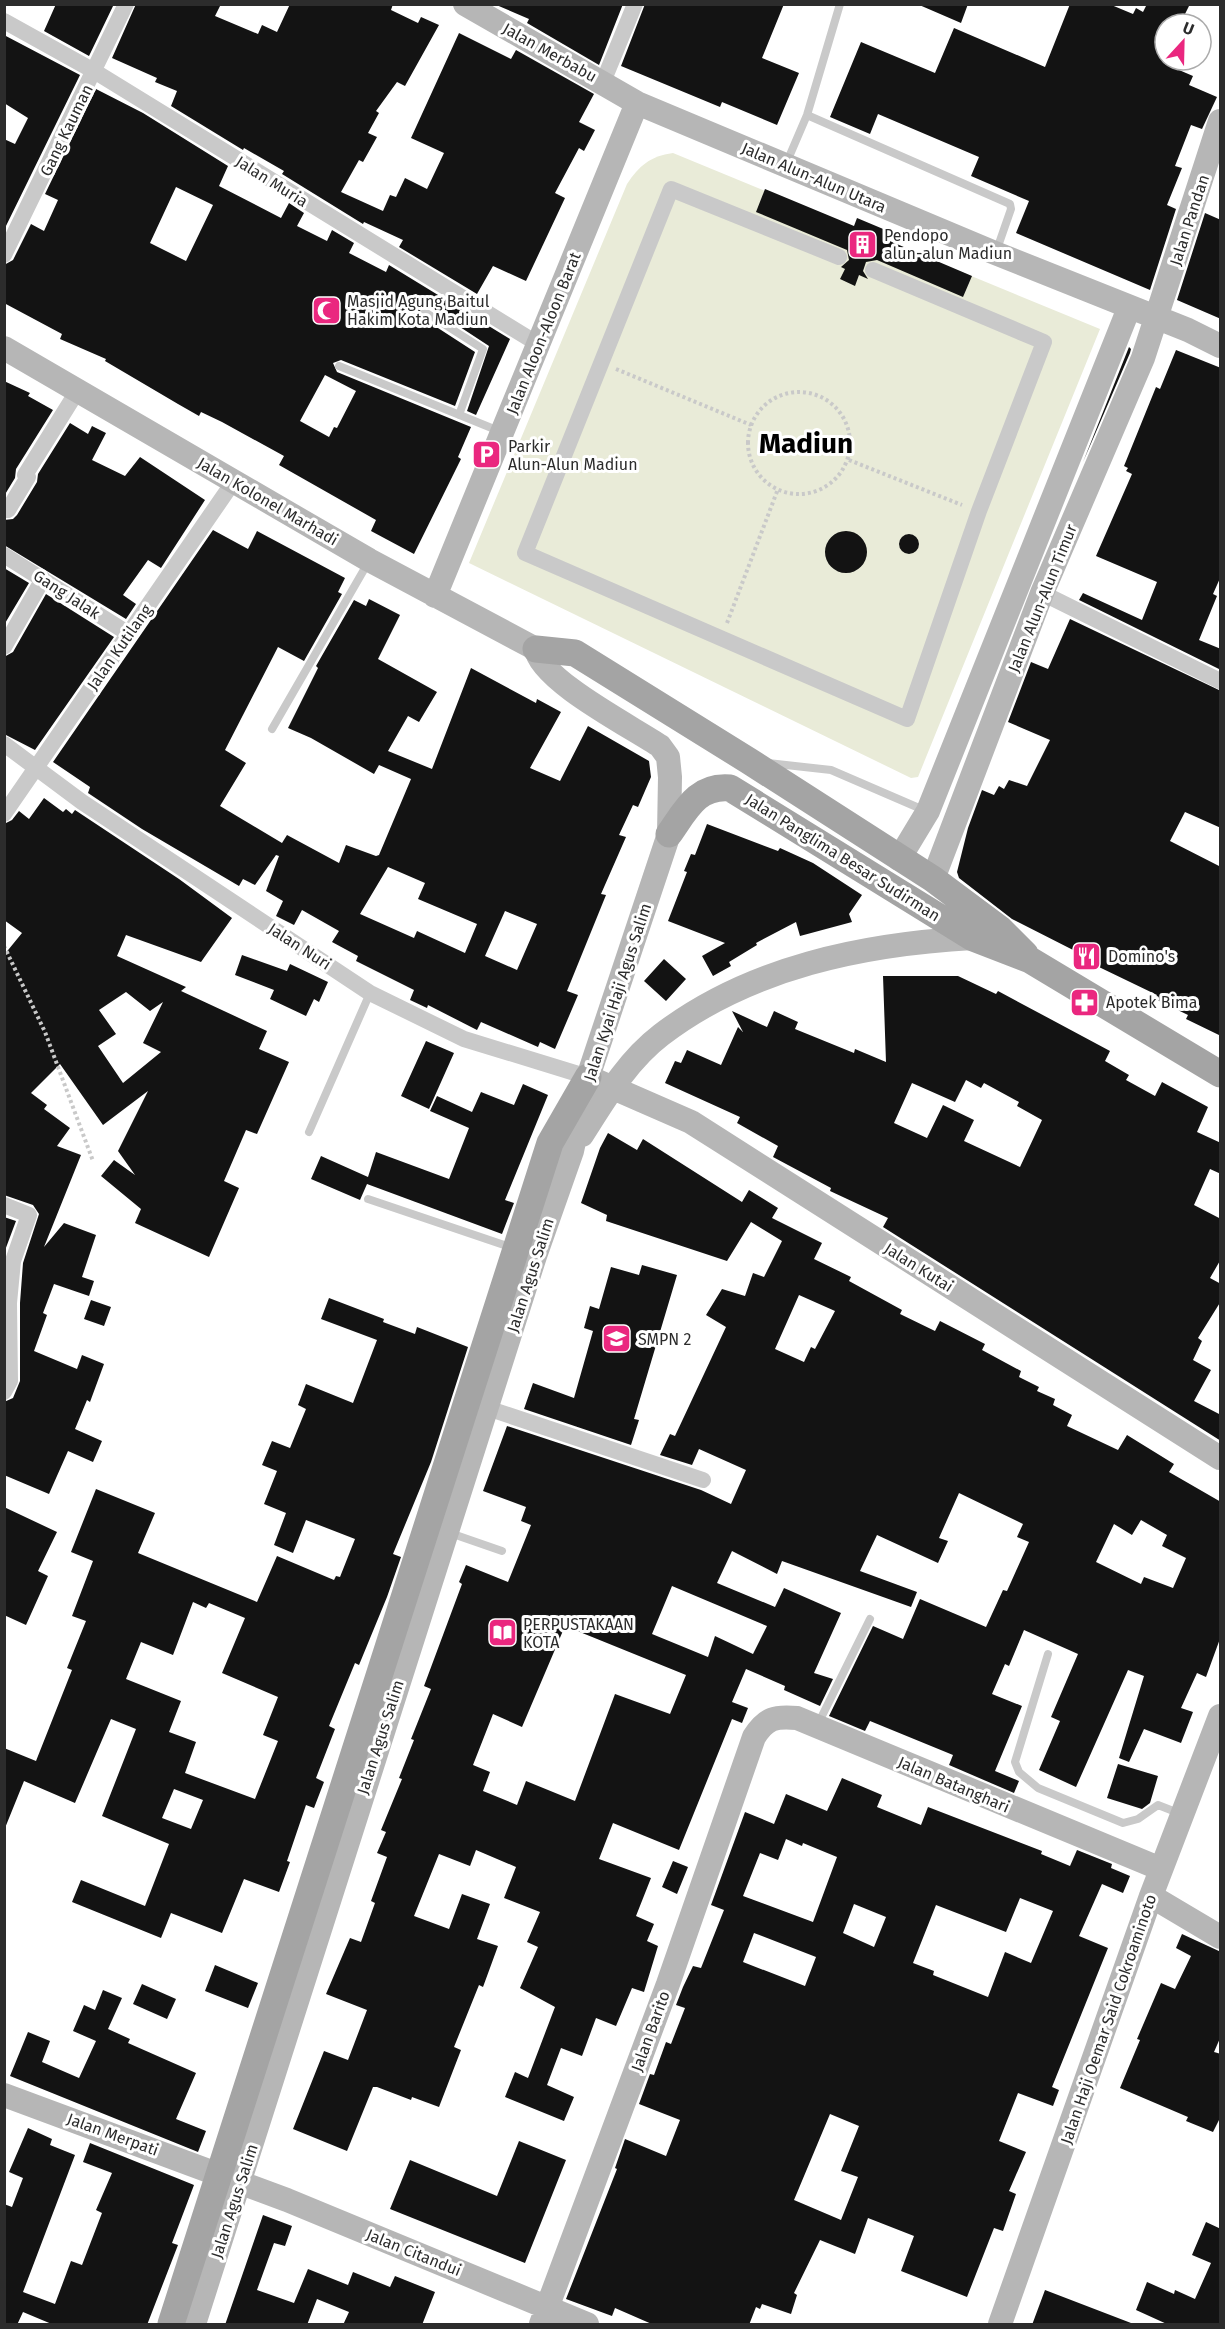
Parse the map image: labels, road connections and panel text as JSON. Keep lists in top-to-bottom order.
{
  "streets": {
    "main road": ["Jalan Kolonel Marhadi", "Jalan Panglima Besar Sudirman"],
    "street": [
      "Jalan Merbabu",
      "Gang Kauman",
      "Jalan Alun-Alun Utara",
      "Jalan Muria",
      "Jalan Pandan",
      "Jalan Aloon-Aloon Barat",
      "Gang Jalak",
      "Jalan Alun-Alun Timur",
      "Jalan Kutilang",
      "Jalan Nuri",
      "Jalan Kyai Haji Agus Salim",
      "Jalan Kutai",
      "Jalan Agus Salim",
      "Jalan Batanghari",
      "Jalan Haji Oemar Said Cokroaminoto",
      "Jalan Barito",
      "Jalan Merpati",
      "Jalan Citandui"
    ]
  },
  "crossings": [
    ["Jalan Merbabu", "Jalan Alun-Alun Utara"],
    ["Jalan Merbabu", "Jalan Aloon-Aloon Barat"],
    ["Gang Kauman", "Jalan Muria"],
    ["Jalan Alun-Alun Utara", "Jalan Pandan"],
    ["Jalan Alun-Alun Utara", "Jalan Aloon-Aloon Barat"],
    ["Jalan Alun-Alun Utara", "Jalan Alun-Alun Timur"],
    ["Jalan Muria", "Jalan Aloon-Aloon Barat"],
    ["Jalan Pandan", "Jalan Alun-Alun Timur"],
    ["Jalan Aloon-Aloon Barat", "Jalan Kolonel Marhadi"],
    ["Jalan Kolonel Marhadi", "Jalan Kutilang"],
    ["Jalan Kolonel Marhadi", "Jalan Panglima Besar Sudirman"],
    ["Gang Jalak", "Jalan Kutilang"],
    ["Jalan Alun-Alun Timur", "Jalan Panglima Besar Sudirman"],
    ["Jalan Kutilang", "Jalan Nuri"],
    ["Jalan Panglima Besar Sudirman", "Jalan Kyai Haji Agus Salim"],
    ["Jalan Nuri", "Jalan Kyai Haji Agus Salim"],
    ["Jalan Nuri", "Jalan Kutai"],
    ["Jalan Kyai Haji Agus Salim", "Jalan Kutai"],
    ["Jalan Kyai Haji Agus Salim", "Jalan Agus Salim"],
    ["Jalan Agus Salim", "Jalan Merpati"],
    ["Jalan Agus Salim", "Jalan Citandui"],
    ["Jalan Batanghari", "Jalan Haji Oemar Said Cokroaminoto"],
    ["Jalan Batanghari", "Jalan Barito"],
    ["Jalan Barito", "Jalan Citandui"],
    ["Jalan Merpati", "Jalan Citandui"]
  ],
  "districts": ["Madiun"],
  "places": {
    "building": ["Pendopo alun-alun Madiun"],
    "mosque": ["Masjid Agung Baitul Hakim Kota Madiun"],
    "parking": ["Parkir Alun-Alun Madiun"],
    "restaurant": ["Domino's"],
    "pharmacy": ["Apotek Bima"],
    "school or university": ["SMPN 2"],
    "library": ["PERPUSTAKAAN KOTA"]
  },
  "north": "top"
}
